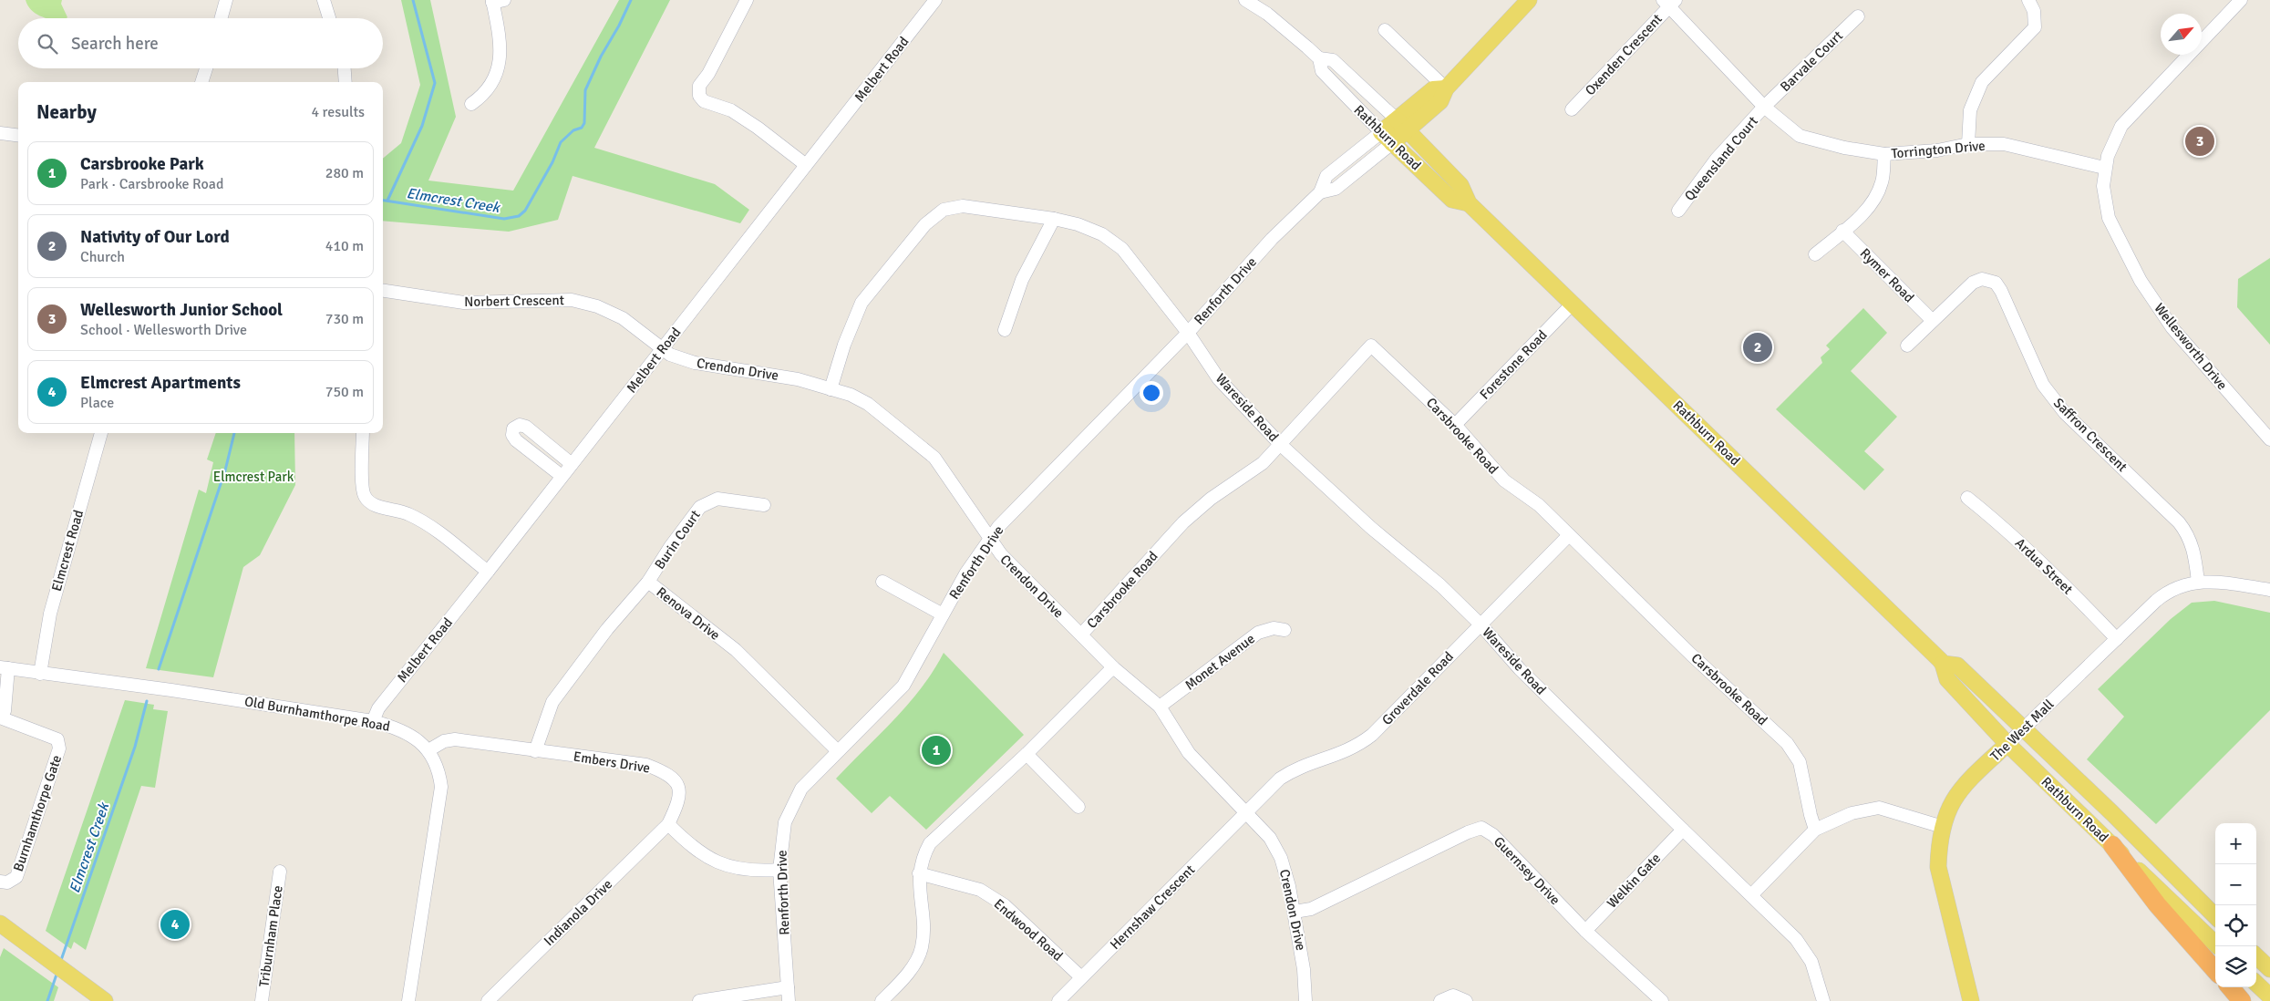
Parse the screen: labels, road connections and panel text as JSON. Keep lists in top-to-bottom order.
{
  "streets": {
    "main road": ["Rathburn Road", "Renforth Drive", "The West Mall"],
    "street": [
      "Oxenden Crescent",
      "Barvale Court",
      "Melbert Road",
      "Torrington Drive",
      "Queensland Court",
      "Rymer Road",
      "Norbert Crescent",
      "Wellesworth Drive",
      "Forestone Road",
      "Crendon Drive",
      "Wareside Road",
      "Saffron Crescent",
      "Carsbrooke Road",
      "Burin Court",
      "Elmcrest Road",
      "Ardua Street",
      "Renova Drive",
      "Monet Avenue",
      "Groverdale Road",
      "Old Burnhamthorpe Road",
      "Embers Drive",
      "Burnhamthorpe Gate",
      "Guernsey Drive",
      "Welkin Gate",
      "Hernshaw Crescent",
      "Indianola Drive",
      "Endwood Road",
      "Triburnham Place"
    ]
  },
  "crossings": [
    ["Oxenden Crescent", "Torrington Drive"],
    ["Barvale Court", "Torrington Drive"],
    ["Barvale Court", "Queensland Court"],
    ["Melbert Road", "Norbert Crescent"],
    ["Melbert Road", "Crendon Drive"],
    ["Melbert Road", "Old Burnhamthorpe Road"],
    ["Rathburn Road", "Renforth Drive"],
    ["Rathburn Road", "Forestone Road"],
    ["Rathburn Road", "The West Mall"],
    ["Torrington Drive", "Queensland Court"],
    ["Torrington Drive", "Wellesworth Drive"],
    ["Rymer Road", "Saffron Crescent"],
    ["Renforth Drive", "Crendon Drive"],
    ["Renforth Drive", "Wareside Road"],
    ["Renforth Drive", "Renova Drive"],
    ["Norbert Crescent", "Crendon Drive"],
    ["Forestone Road", "Carsbrooke Road"],
    ["Crendon Drive", "Wareside Road"],
    ["Crendon Drive", "Carsbrooke Road"],
    ["Crendon Drive", "Monet Avenue"],
    ["Crendon Drive", "Groverdale Road"],
    ["Crendon Drive", "Guernsey Drive"],
    ["Crendon Drive", "Hernshaw Crescent"],
    ["Wareside Road", "Carsbrooke Road"],
    ["Wareside Road", "Groverdale Road"],
    ["Wareside Road", "Welkin Gate"],
    ["Saffron Crescent", "The West Mall"],
    ["Carsbrooke Road", "Groverdale Road"],
    ["Burin Court", "Renova Drive"],
    ["Elmcrest Road", "Old Burnhamthorpe Road"],
    ["Ardua Street", "The West Mall"],
    ["Renova Drive", "Embers Drive"],
    ["Groverdale Road", "Hernshaw Crescent"],
    ["Old Burnhamthorpe Road", "Embers Drive"],
    ["Old Burnhamthorpe Road", "Burnhamthorpe Gate"],
    ["Embers Drive", "Indianola Drive"],
    ["Guernsey Drive", "Welkin Gate"],
    ["Hernshaw Crescent", "Endwood Road"]
  ],
  "water": ["Elmcrest Creek"],
  "parks": ["Elmcrest Park"],
  "north": "top right",
  "page": {
    "search": "Search here",
    "heading": ["Nearby", "4 results"],
    "pins": [
      "3",
      "2",
      "1",
      "4"
    ],
    "list": [
      {
        "mark": "1",
        "name": "Carsbrooke Park",
        "note": "Park · Carsbrooke Road",
        "value": "280 m"
      },
      {
        "mark": "2",
        "name": "Nativity of Our Lord",
        "note": "Church",
        "value": "410 m"
      },
      {
        "mark": "3",
        "name": "Wellesworth Junior School",
        "note": "School · Wellesworth Drive",
        "value": "730 m"
      },
      {
        "mark": "4",
        "name": "Elmcrest Apartments",
        "note": "Place",
        "value": "750 m"
      }
    ],
    "map_buttons": ["+", "−"]
  }
}
